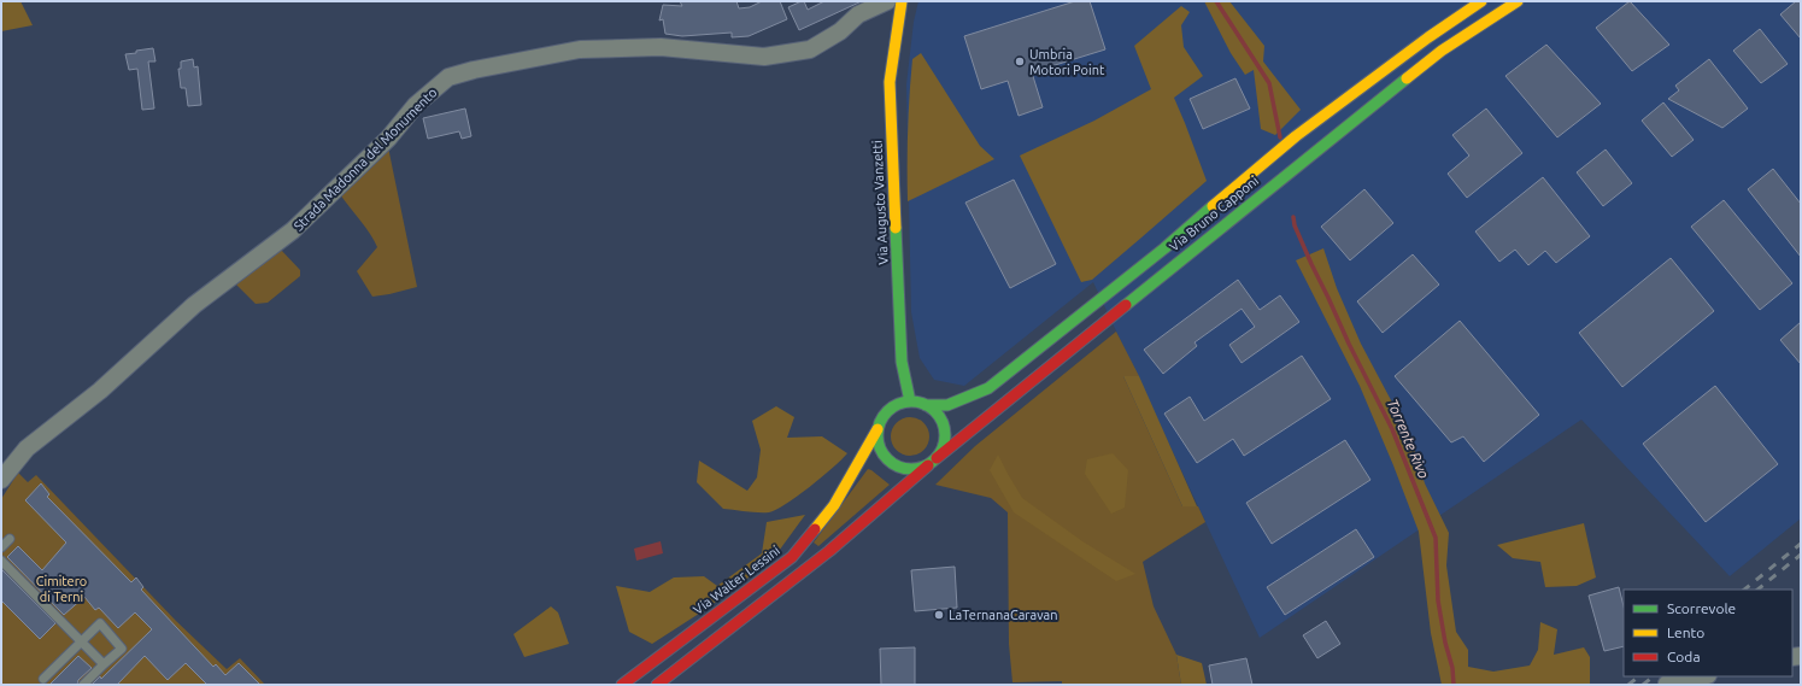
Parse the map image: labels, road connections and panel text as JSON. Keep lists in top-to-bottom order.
{
  "streets": {
    "main road": ["Via Augusto Vanzetti", "Via Bruno Capponi", "Via Walter Lessini"],
    "street": ["Strada Madonna del Monumento"]
  },
  "crossings": [
    ["Via Augusto Vanzetti", "Via Bruno Capponi"],
    ["Via Augusto Vanzetti", "Via Walter Lessini"],
    ["Via Bruno Capponi", "Via Walter Lessini"]
  ],
  "water": ["Torrente Rivo"],
  "parks": ["Cimitero di Terni"],
  "places": ["Umbria Motori Point", "LaTernanaCaravan"],
  "legend": ["Scorrevole", "Lento", "Coda"]
}
